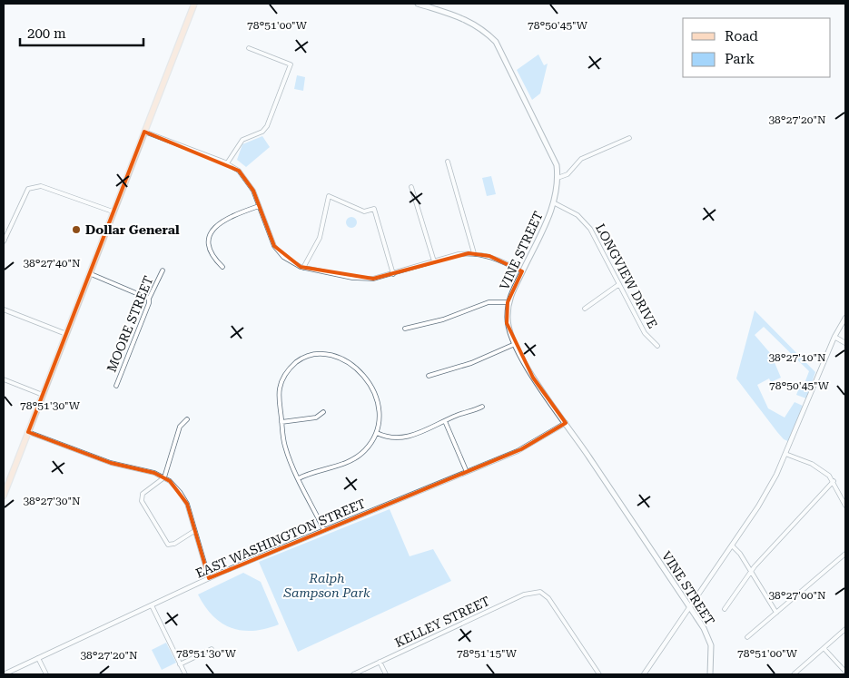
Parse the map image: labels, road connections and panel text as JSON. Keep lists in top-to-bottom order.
{
  "streets": {
    "main road": ["VINE STREET"],
    "street": [
      "LONGVIEW DRIVE",
      "MOORE STREET",
      "EAST WASHINGTON STREET",
      "KELLEY STREET"
    ]
  },
  "crossings": [
    ["VINE STREET", "LONGVIEW DRIVE"],
    ["VINE STREET", "EAST WASHINGTON STREET"]
  ],
  "parks": ["Ralph Sampson Park"],
  "places": ["Dollar General"],
  "legend": ["Road", "Park"],
  "scale_bar": "200 m",
  "coordinates": [
    "78°51'00\"W",
    "78°50'45\"W",
    "38°27'20\"N",
    "38°27'40\"N",
    "38°27'10\"N",
    "78°51'30\"W",
    "38°27'30\"N",
    "38°27'00\"N",
    "78°51'15\"W"
  ]
}
